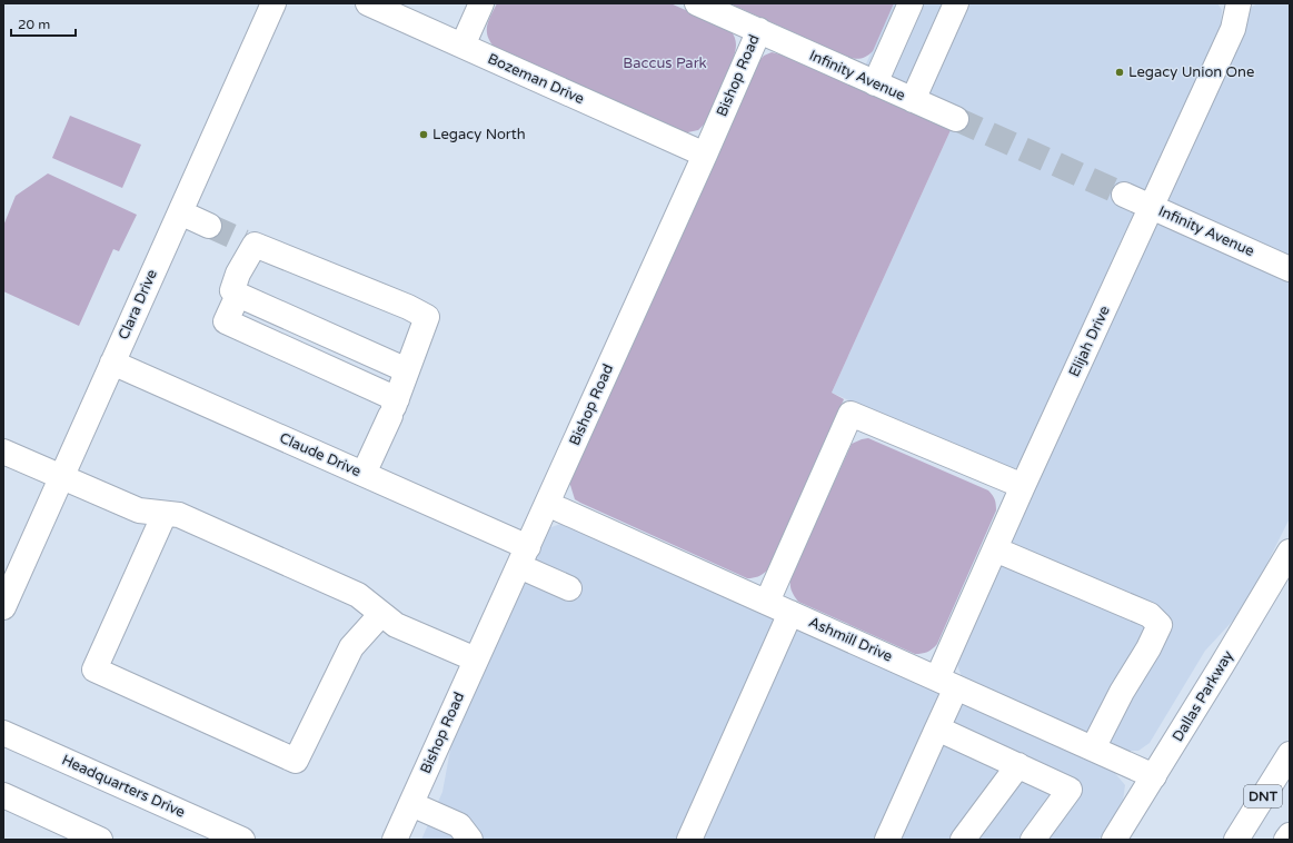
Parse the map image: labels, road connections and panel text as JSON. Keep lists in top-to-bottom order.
{
  "streets": {
    "main road": [
      "Bishop Road",
      "Infinity Avenue",
      "Bozeman Drive",
      "Clara Drive",
      "Elijah Drive",
      "Claude Drive",
      "Ashmill Drive",
      "Dallas Parkway",
      "Headquarters Drive",
      "DNT"
    ]
  },
  "crossings": [
    ["Bishop Road", "Infinity Avenue"],
    ["Bishop Road", "Bozeman Drive"],
    ["Bishop Road", "Claude Drive"],
    ["Bishop Road", "Ashmill Drive"],
    ["Infinity Avenue", "Elijah Drive"],
    ["Clara Drive", "Claude Drive"],
    ["Elijah Drive", "Ashmill Drive"],
    ["Ashmill Drive", "Dallas Parkway"]
  ],
  "parks": ["Baccus Park"],
  "places": ["Legacy Union One", "Legacy North"],
  "scale_bar": "20 m"
}
